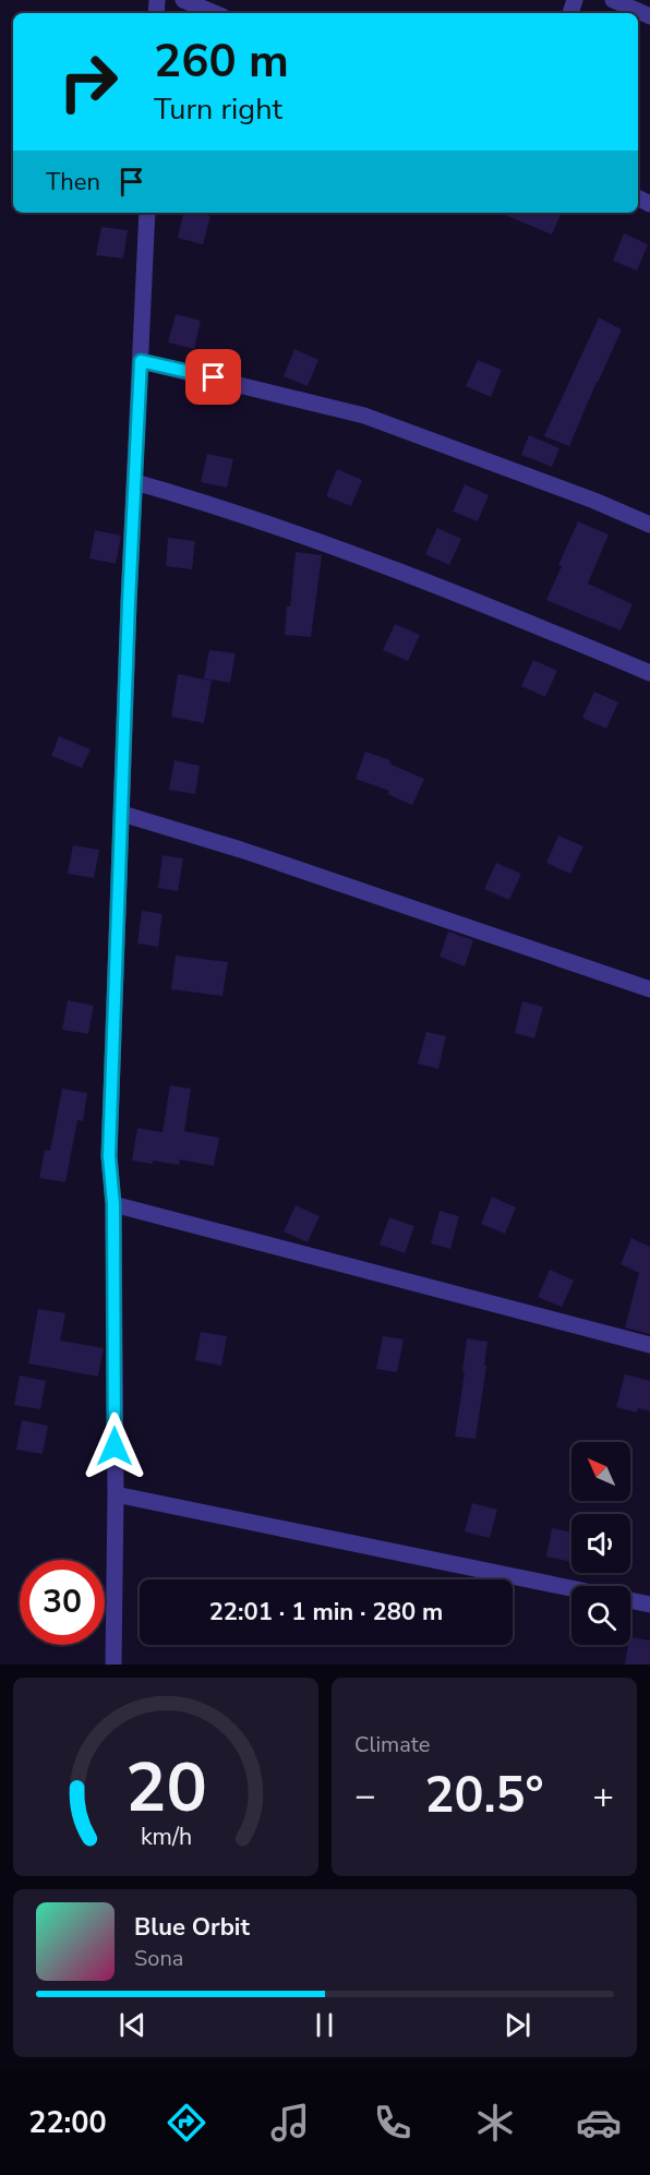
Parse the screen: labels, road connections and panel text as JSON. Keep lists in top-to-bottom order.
{
  "north": "top left",
  "page": {
    "turn": ["260 m", "Turn right"],
    "then": "Then",
    "limit": "30",
    "trip": "22:01 · 1 min · 280 m",
    "tile": "Climate",
    "heat": ["−", "20.5°", "+"],
    "song": ["Blue Orbit", "Sona"],
    "tabs": "22:00",
    "gauge": ["20", "km/h"]
  }
}
